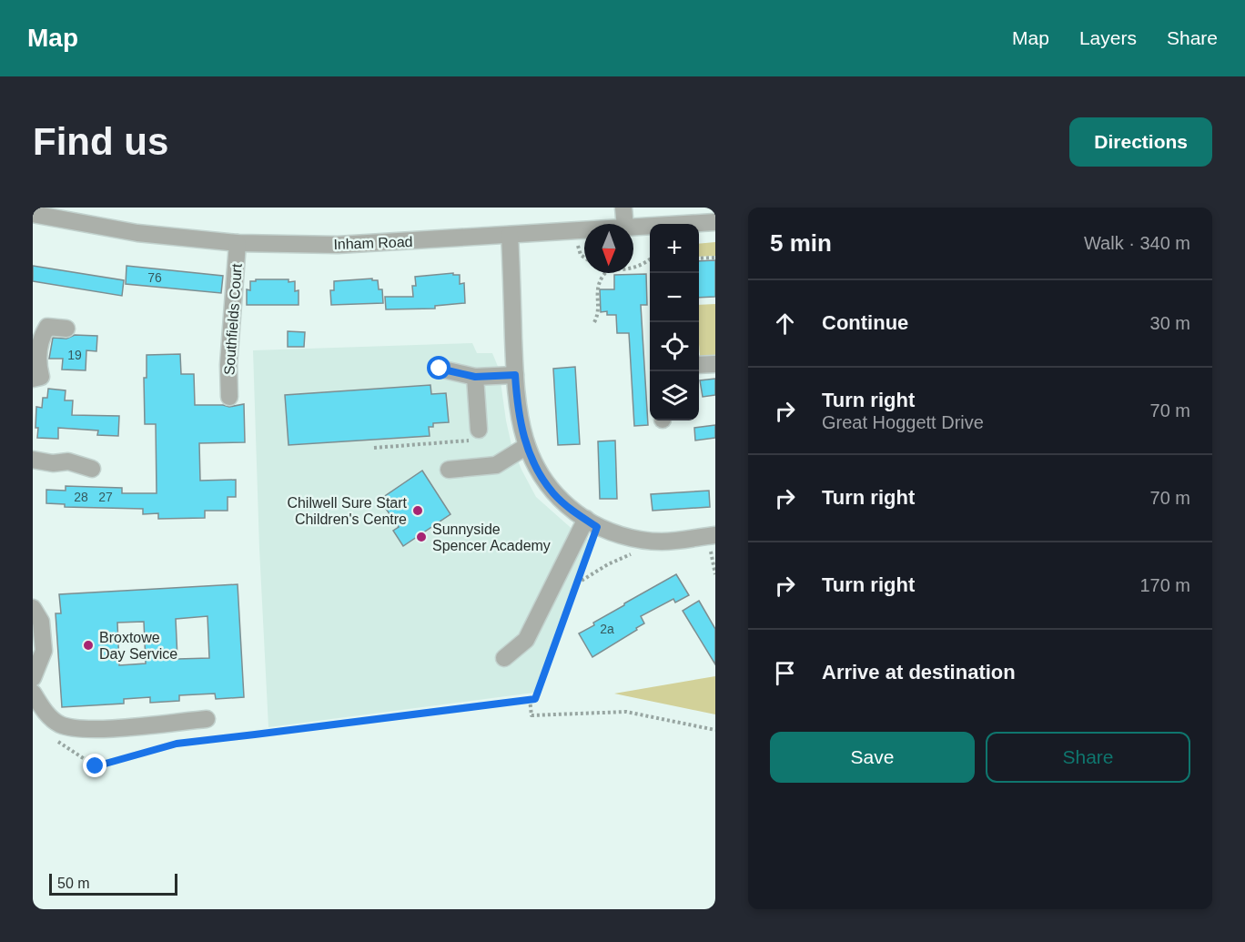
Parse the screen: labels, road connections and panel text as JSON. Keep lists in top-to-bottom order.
{
  "streets": {
    "street": ["Inham Road", "Southfields Court"]
  },
  "crossings": [
    ["Inham Road", "Southfields Court"]
  ],
  "places": ["Chilwell Sure Start Children's Centre", "Sunnyside Spencer Academy", "Broxtowe Day Service"],
  "house_numbers": [
    "76",
    "19",
    "28",
    "27",
    "2a"
  ],
  "scale_bar": "50 m",
  "north": "bottom",
  "page": {
    "header": "Map",
    "nav": ["Map", "Layers", "Share"],
    "buttons": [
      "Directions",
      ["Save", "Share"]
    ],
    "title": "Find us",
    "heading": ["5 min", "Walk · 340 m"],
    "map_buttons": ["+", "−"],
    "list": [
      ["Continue", "30 m"],
      ["Turn right", "Great Hoggett Drive", "70 m"],
      ["Turn right", "70 m"],
      ["Turn right", "170 m"],
      "Arrive at destination"
    ],
    "scale": "50 m"
  }
}
